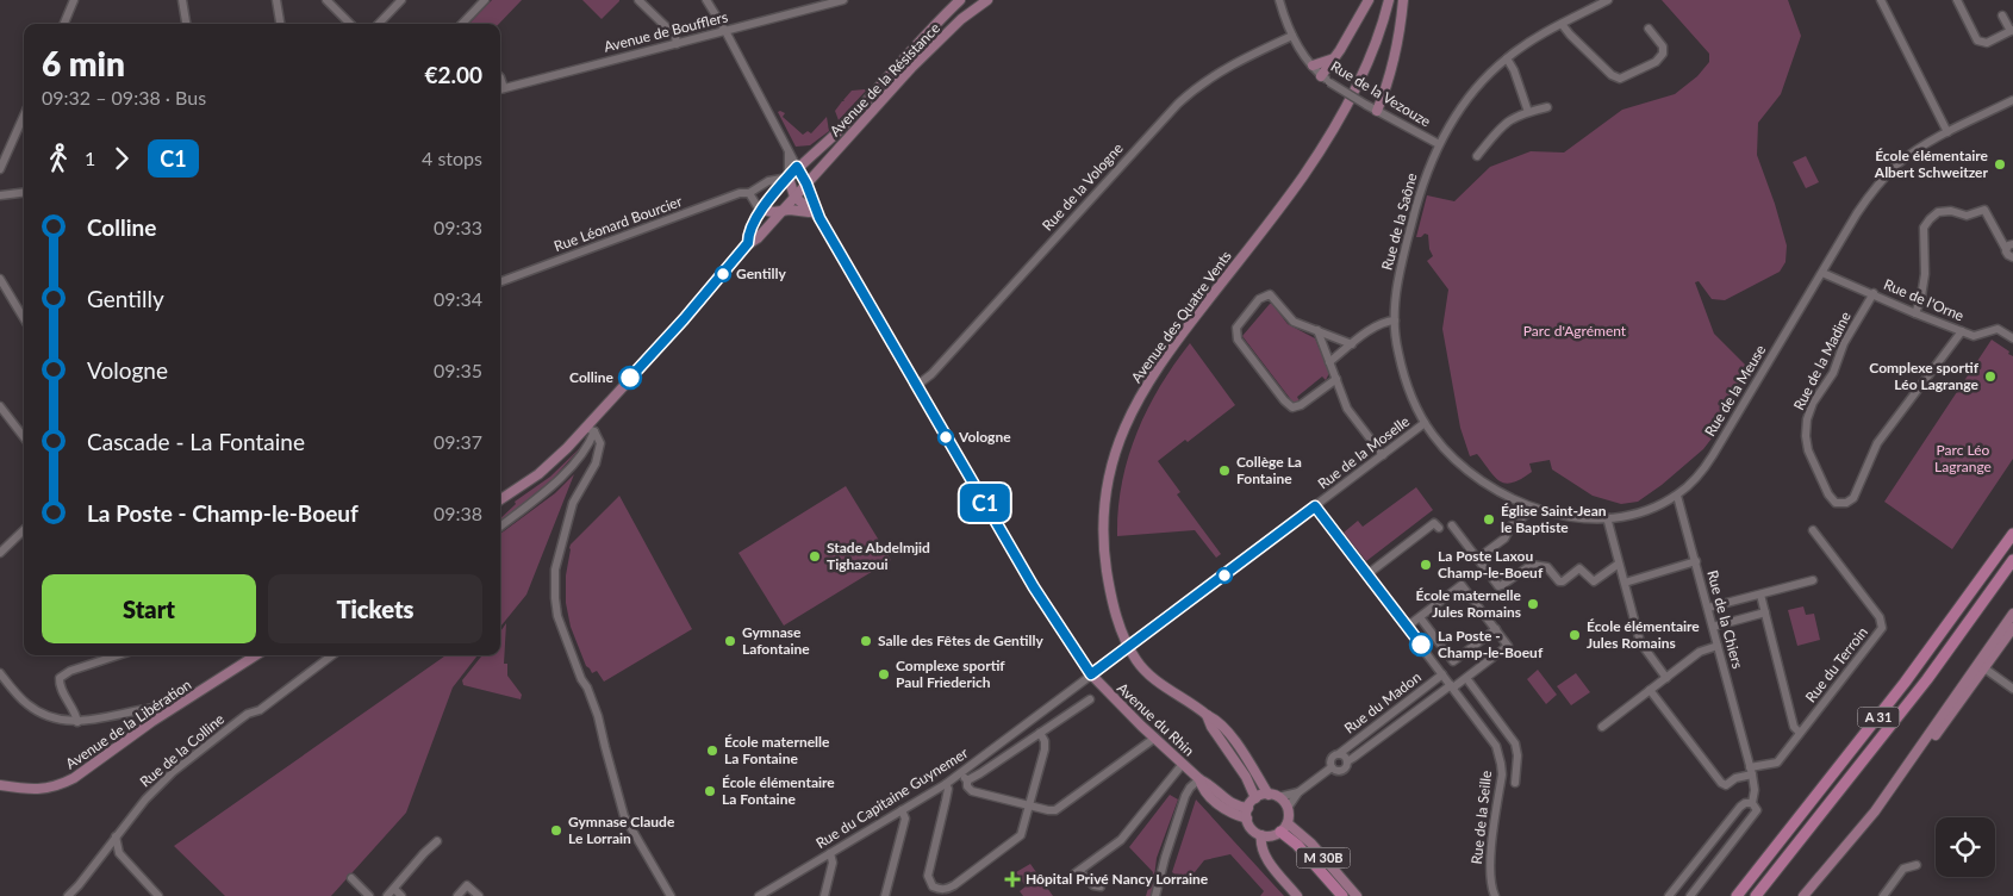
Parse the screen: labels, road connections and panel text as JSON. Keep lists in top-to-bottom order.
{
  "streets": {
    "highway": ["A 31"],
    "main road": [
      "Avenue de la Résistance",
      "Avenue des Quatre Vents",
      "Avenue du Rhin",
      "Avenue de la Libération",
      "M 30B"
    ],
    "street": [
      "Avenue de Boufflers",
      "Rue de la Vezouze",
      "Rue de la Vologne",
      "Rue de la Saône",
      "Rue Léonard Bourcier",
      "Rue de l'Orne",
      "Rue de la Madine",
      "Rue de la Meuse",
      "Rue de la Moselle",
      "Rue de la Chiers",
      "Rue du Terroin",
      "Rue du Madon",
      "Rue de la Colline",
      "Rue du Capitaine Guynemer",
      "Rue de la Seille"
    ]
  },
  "crossings": [
    ["Avenue de la Résistance", "Avenue du Rhin"],
    ["Rue de la Vezouze", "Rue de la Vologne"],
    ["Rue de la Vezouze", "Rue de la Saône"],
    ["Rue de la Vologne", "Avenue du Rhin"],
    ["Rue de la Saône", "Rue de la Meuse"],
    ["Rue de la Saône", "Rue de la Moselle"],
    ["Rue de l'Orne", "Rue de la Madine"],
    ["Rue de l'Orne", "Rue de la Meuse"],
    ["Avenue des Quatre Vents", "Avenue du Rhin"],
    ["Avenue des Quatre Vents", "M 30B"],
    ["Rue de la Meuse", "Rue de la Moselle"],
    ["Rue de la Meuse", "Rue de la Chiers"],
    ["Rue de la Moselle", "Avenue du Rhin"],
    ["Rue de la Moselle", "Rue du Capitaine Guynemer"],
    ["Rue de la Moselle", "Rue de la Seille"],
    ["Rue de la Chiers", "Rue du Terroin"],
    ["Rue du Madon", "Rue de la Seille"],
    ["Avenue du Rhin", "Rue du Capitaine Guynemer"],
    ["Avenue du Rhin", "M 30B"]
  ],
  "parks": ["Parc d'Agrément", "Parc Léo Lagrange"],
  "places": {
    "other": [
      "École élémentaire Albert Schweitzer",
      "Gentilly",
      "Complexe sportif Léo Lagrange",
      "Colline",
      "Vologne",
      "Collège La Fontaine",
      "Église Saint-Jean le Baptiste",
      "Stade Abdelmjid Tighazoui",
      "La Poste Laxou Champ-le-Boeuf",
      "École maternelle Jules Romains",
      "École élémentaire Jules Romains",
      "Gymnase Lafontaine",
      "Salle des Fêtes de Gentilly",
      "La Poste - Champ-le-Boeuf",
      "Complexe sportif Paul Friederich",
      "École maternelle La Fontaine",
      "École élémentaire La Fontaine",
      "Gymnase Claude Le Lorrain"
    ],
    "health": ["Hôpital Privé Nancy Lorraine"]
  },
  "lines": ["bus line C1"],
  "page": {
    "on_map": "C1",
    "heading": ["6 min", "09:32 – 09:38 · Bus", "€2.00"],
    "legs": ["1", "C1", "4 stops"],
    "list": [
      {
        "name": "Colline",
        "value": "09:33"
      },
      {
        "name": "Gentilly",
        "value": "09:34"
      },
      {
        "name": "Vologne",
        "value": "09:35"
      },
      {
        "name": "Cascade - La Fontaine",
        "value": "09:37"
      },
      {
        "name": "La Poste - Champ-le-Boeuf",
        "value": "09:38"
      }
    ],
    "buttons": ["Start", "Tickets"]
  }
}
